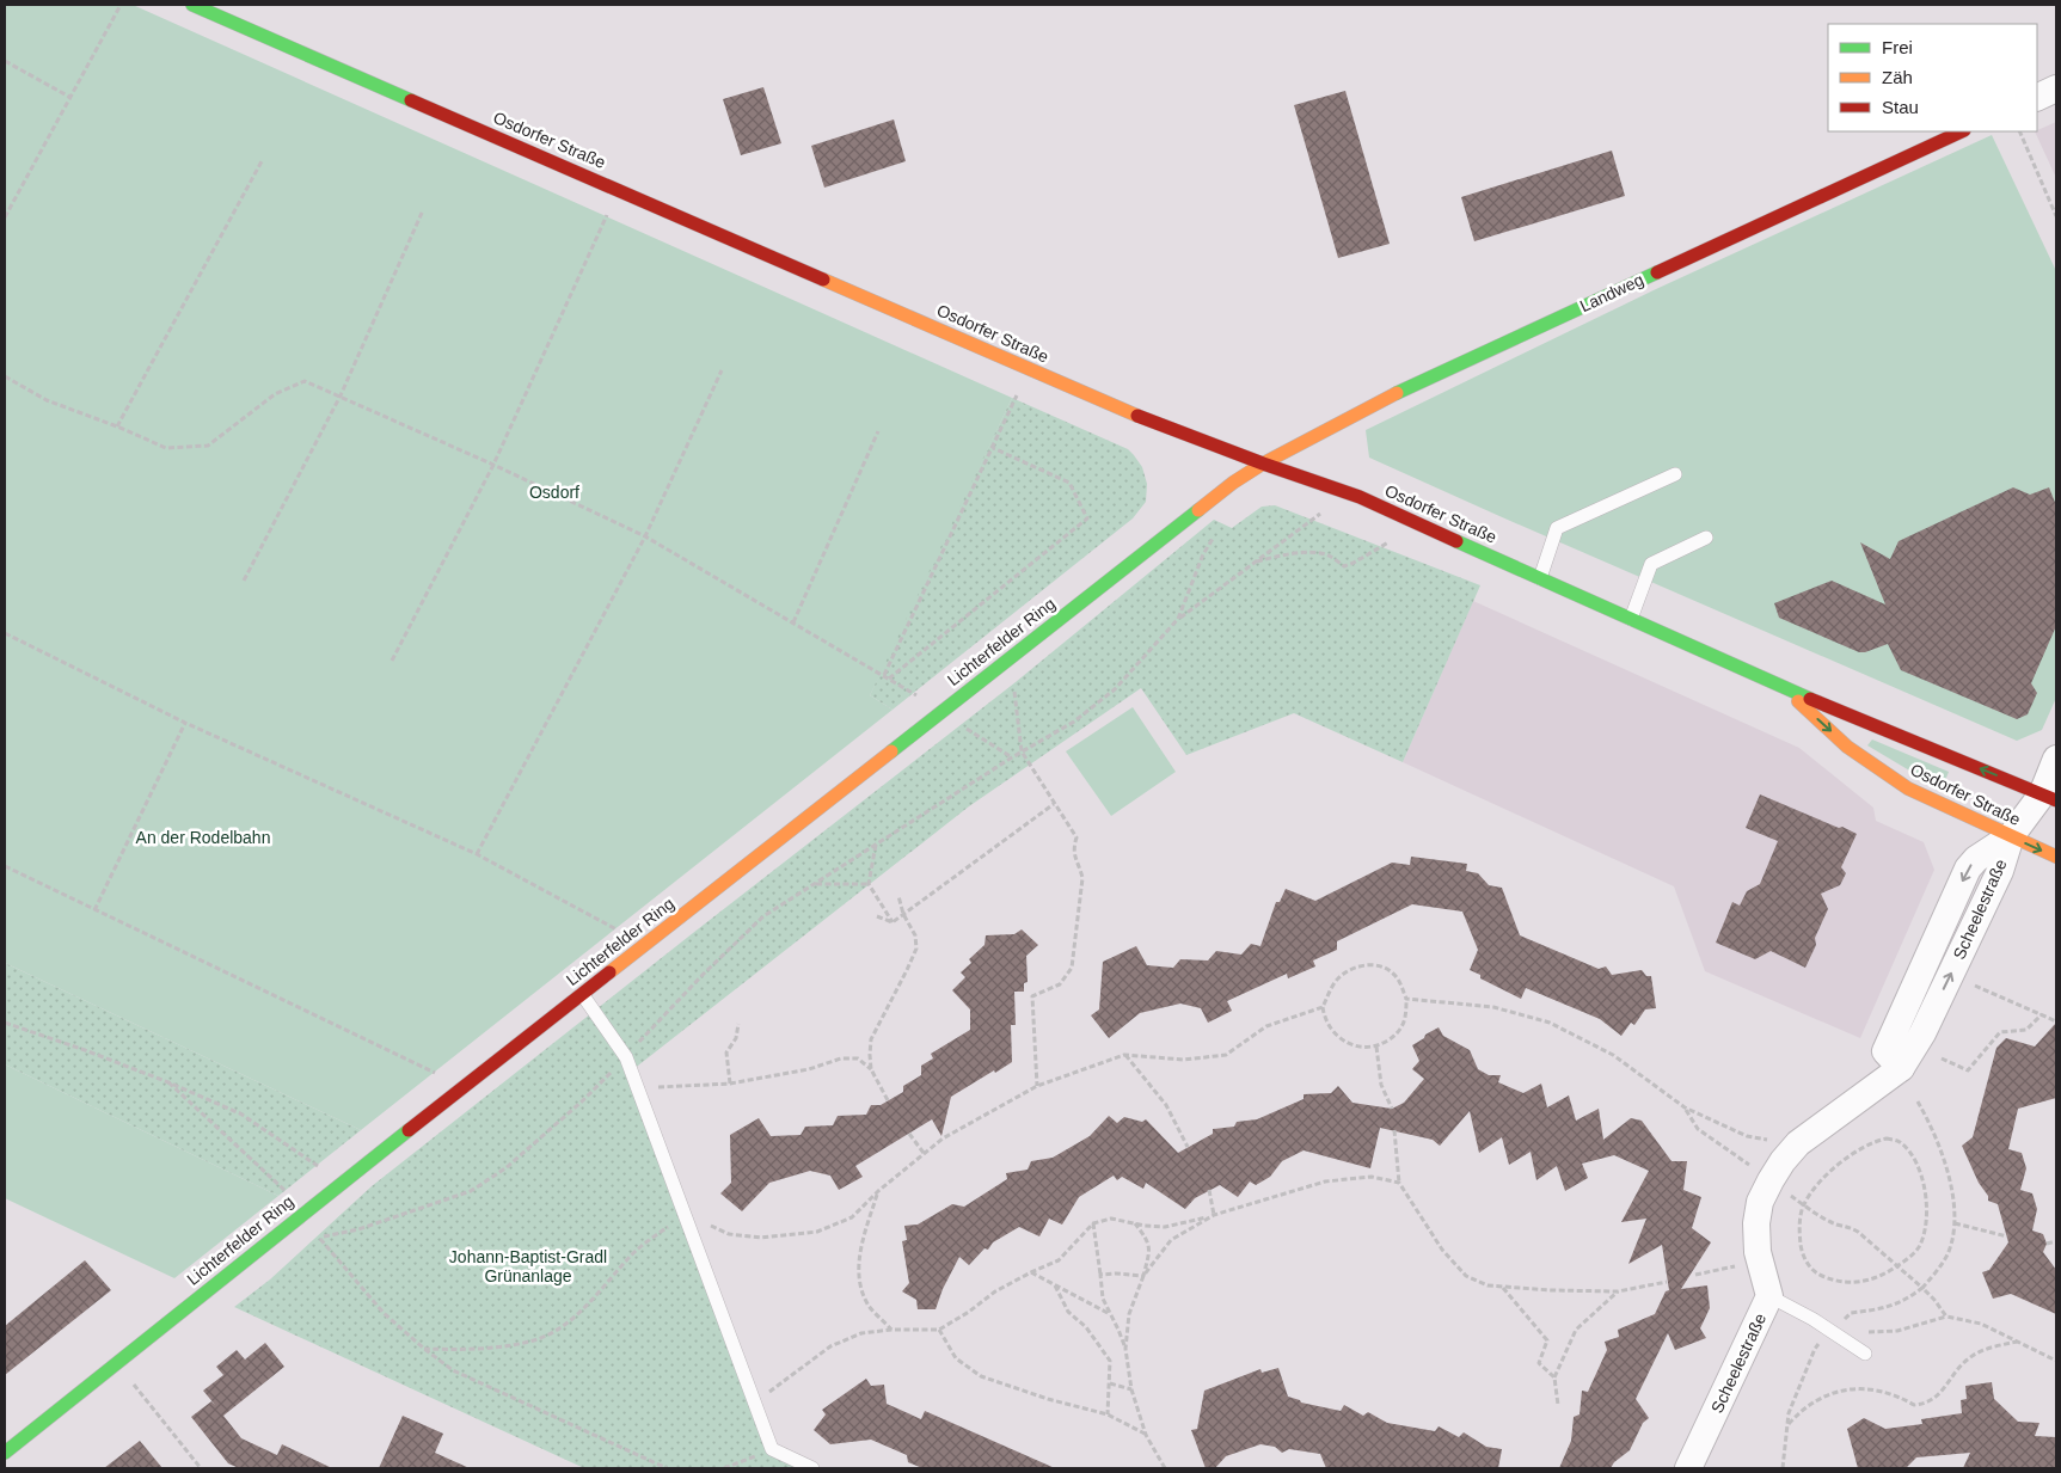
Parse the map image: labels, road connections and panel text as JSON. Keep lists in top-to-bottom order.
{
  "streets": {
    "street": [
      "Osdorfer Straße",
      "Landweg",
      "Lichterfelder Ring",
      "Scheelestraße"
    ]
  },
  "crossings": [
    ["Osdorfer Straße", "Landweg"],
    ["Osdorfer Straße", "Lichterfelder Ring"],
    ["Osdorfer Straße", "Scheelestraße"],
    ["Landweg", "Lichterfelder Ring"]
  ],
  "parks": ["Osdorf", "An der Rodelbahn", "Johann-Baptist-Gradl Grünanlage"],
  "legend": ["Frei", "Zäh", "Stau"]
}
